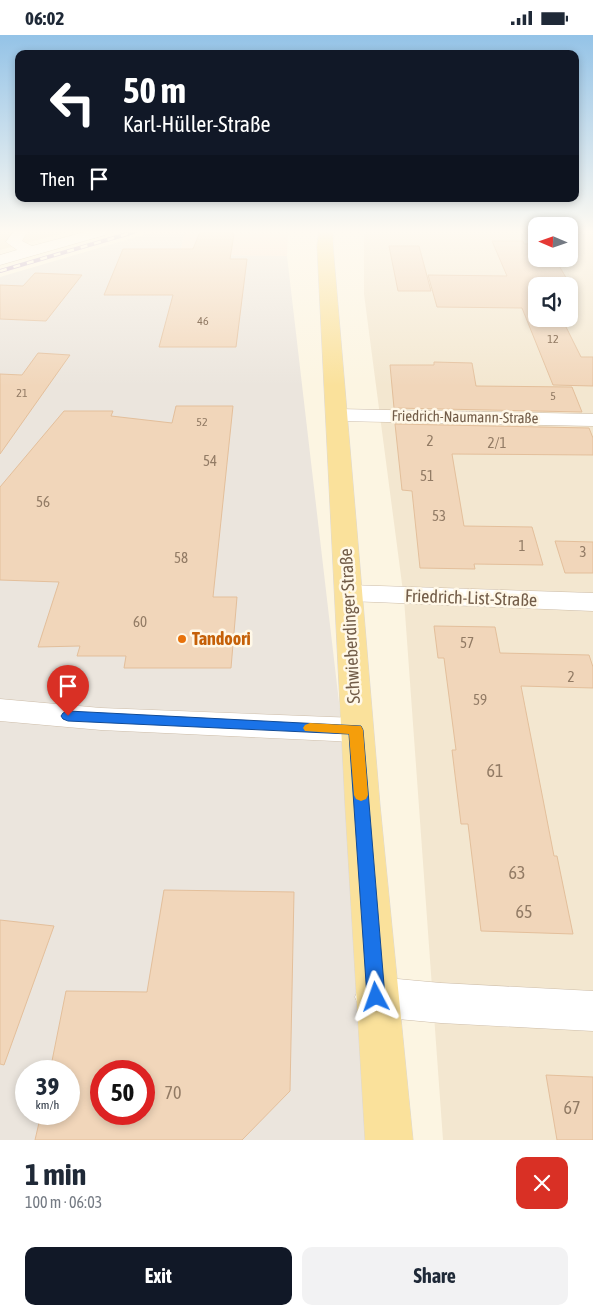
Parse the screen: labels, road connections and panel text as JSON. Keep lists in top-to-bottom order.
{
  "streets": {
    "main road": ["Schwieberdinger Straße"],
    "street": ["Friedrich-Naumann-Straße", "Friedrich-List-Straße"]
  },
  "crossings": [
    ["Friedrich-Naumann-Straße", "Schwieberdinger Straße"],
    ["Friedrich-List-Straße", "Schwieberdinger Straße"]
  ],
  "places": ["Tandoori"],
  "house_numbers": [
    "46",
    "12",
    "21",
    "5",
    "52",
    "2",
    "2/1",
    "54",
    "51",
    "56",
    "53",
    "1",
    "3",
    "58",
    "60",
    "57",
    "2",
    "59",
    "61",
    "63",
    "65",
    "70",
    "67"
  ],
  "north": "left",
  "page": {
    "status": "06:02",
    "turn": ["50 m", "Karl-Hüller-Straße"],
    "then": "Then",
    "speed": "39 km/h",
    "limit": "50",
    "heading": ["1 min", "100 m · 06:03"],
    "buttons": ["Exit", "Share"]
  }
}
